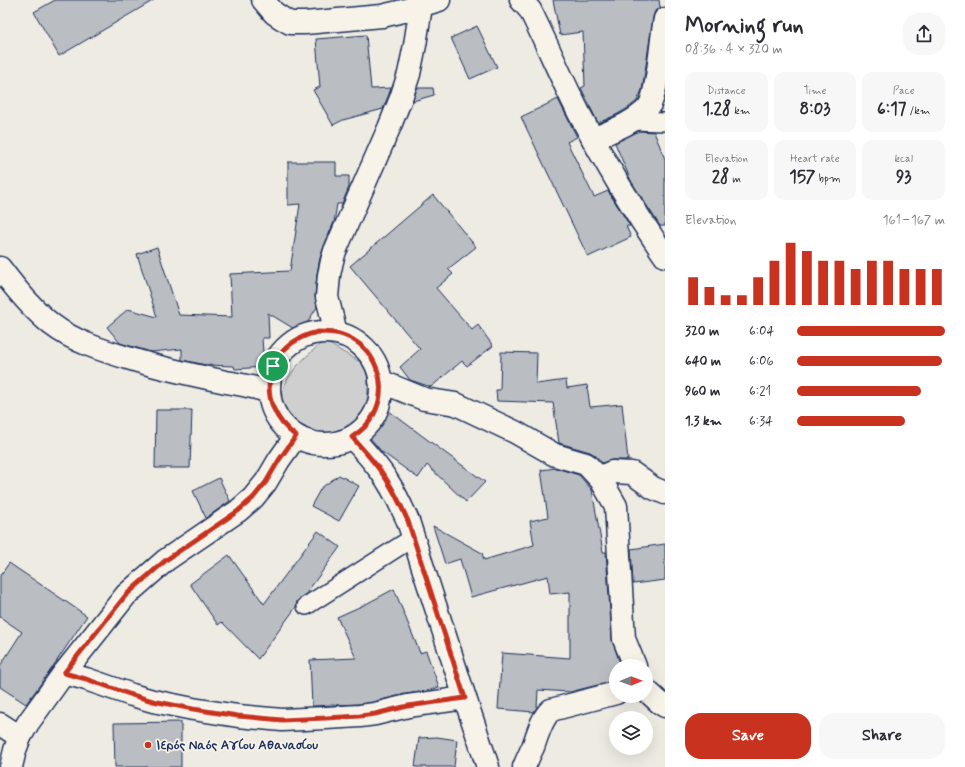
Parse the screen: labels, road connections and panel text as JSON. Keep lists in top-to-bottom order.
{
  "places": ["Ιερός Ναός Αγίου Αθανασίου"],
  "north": "right",
  "page": {
    "heading": ["Morning run", "08:36 · 4 × 320 m"],
    "stats": [
      ["Distance", "1.28 km"],
      ["Time", "8:03"],
      ["Pace", "6:17 /km"],
      ["Elevation", "28 m"],
      ["Heart rate", "157 bpm"],
      ["kcal", "93"]
    ],
    "chart": ["Elevation", "161–167 m"],
    "list": [
      {
        "name": "320 m",
        "note": "6:04"
      },
      {
        "name": "640 m",
        "note": "6:06"
      },
      {
        "name": "960 m",
        "note": "6:21"
      },
      {
        "name": "1.3 km",
        "note": "6:34"
      }
    ],
    "buttons": ["Save", "Share"]
  }
}
